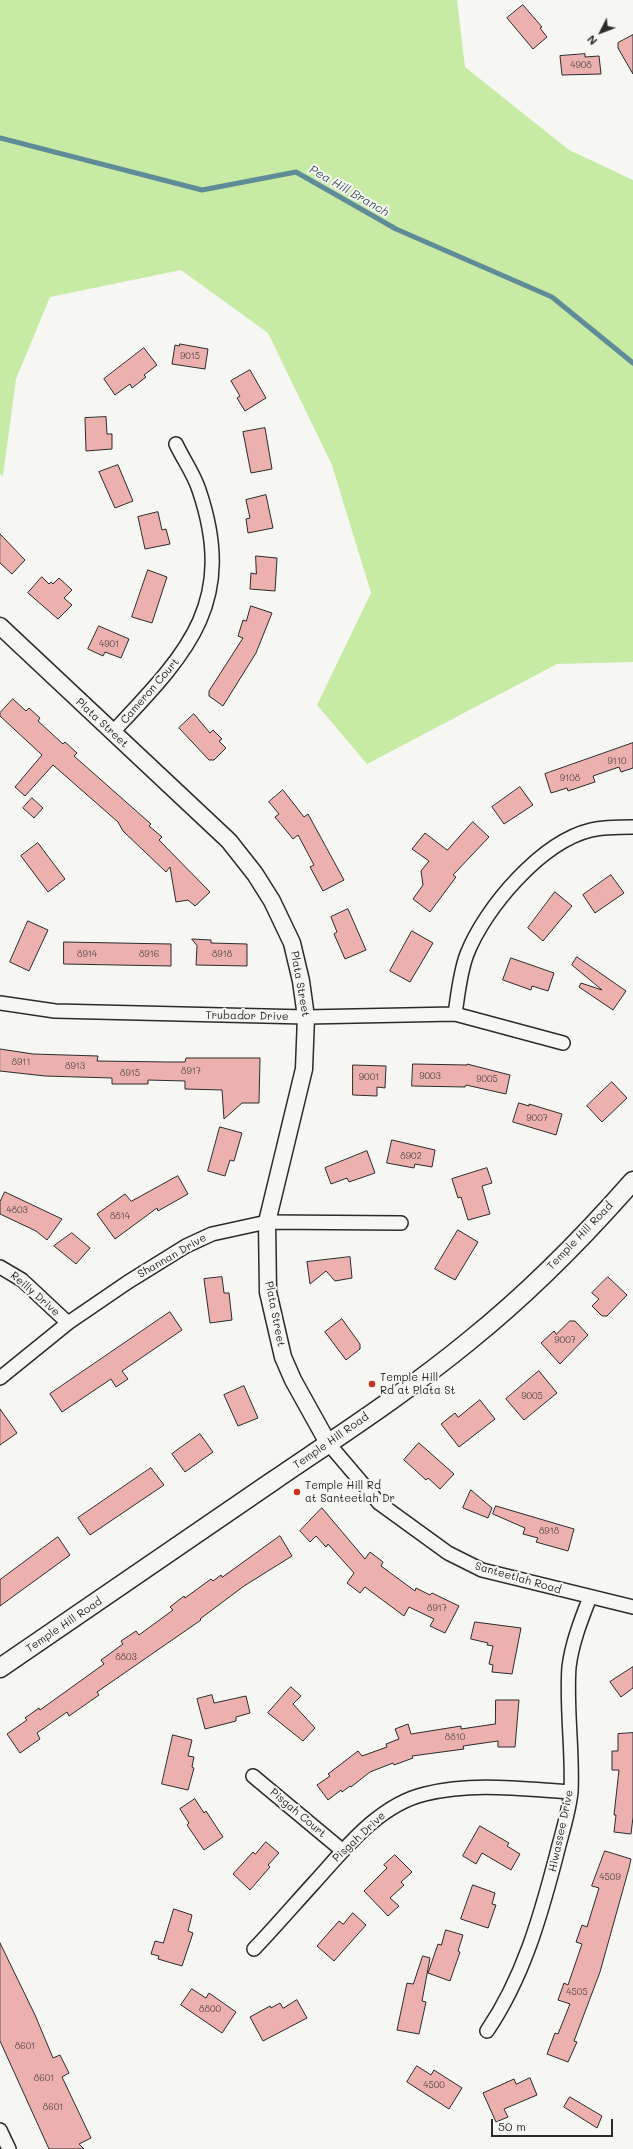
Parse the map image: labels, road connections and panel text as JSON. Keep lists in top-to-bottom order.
{
  "streets": {
    "main road": ["Temple Hill Road"],
    "street": [
      "Cameron Court",
      "Plata Street",
      "Trubador Drive",
      "Shannan Drive",
      "Reilly Drive",
      "Santeetlah Road",
      "Pisgah Court",
      "Hiwassee Drive",
      "Pisgah Drive"
    ]
  },
  "crossings": [
    ["Cameron Court", "Plata Street"],
    ["Plata Street", "Trubador Drive"],
    ["Plata Street", "Temple Hill Road"],
    ["Plata Street", "Shannan Drive"],
    ["Plata Street", "Santeetlah Road"],
    ["Temple Hill Road", "Santeetlah Road"],
    ["Shannan Drive", "Reilly Drive"],
    ["Santeetlah Road", "Hiwassee Drive"],
    ["Pisgah Court", "Pisgah Drive"],
    ["Hiwassee Drive", "Pisgah Drive"]
  ],
  "water": ["Pea Hill Branch"],
  "places": ["Temple Hill Rd at Plata St", "Temple Hill Rd at Santeetlah Dr"],
  "house_numbers": [
    "4908",
    "9015",
    "4901",
    "9110",
    "9108",
    "8914",
    "8916",
    "8918",
    "8911",
    "8913",
    "8917",
    "8915",
    "9003",
    "9001",
    "9005",
    "9007",
    "8902",
    "4803",
    "8814",
    "9007",
    "9005",
    "8918",
    "8917",
    "8803",
    "8810",
    "4509",
    "4505",
    "8800",
    "8601",
    "8601",
    "4500",
    "8601"
  ],
  "scale_bar": "50 m",
  "north": "bottom left"
}
